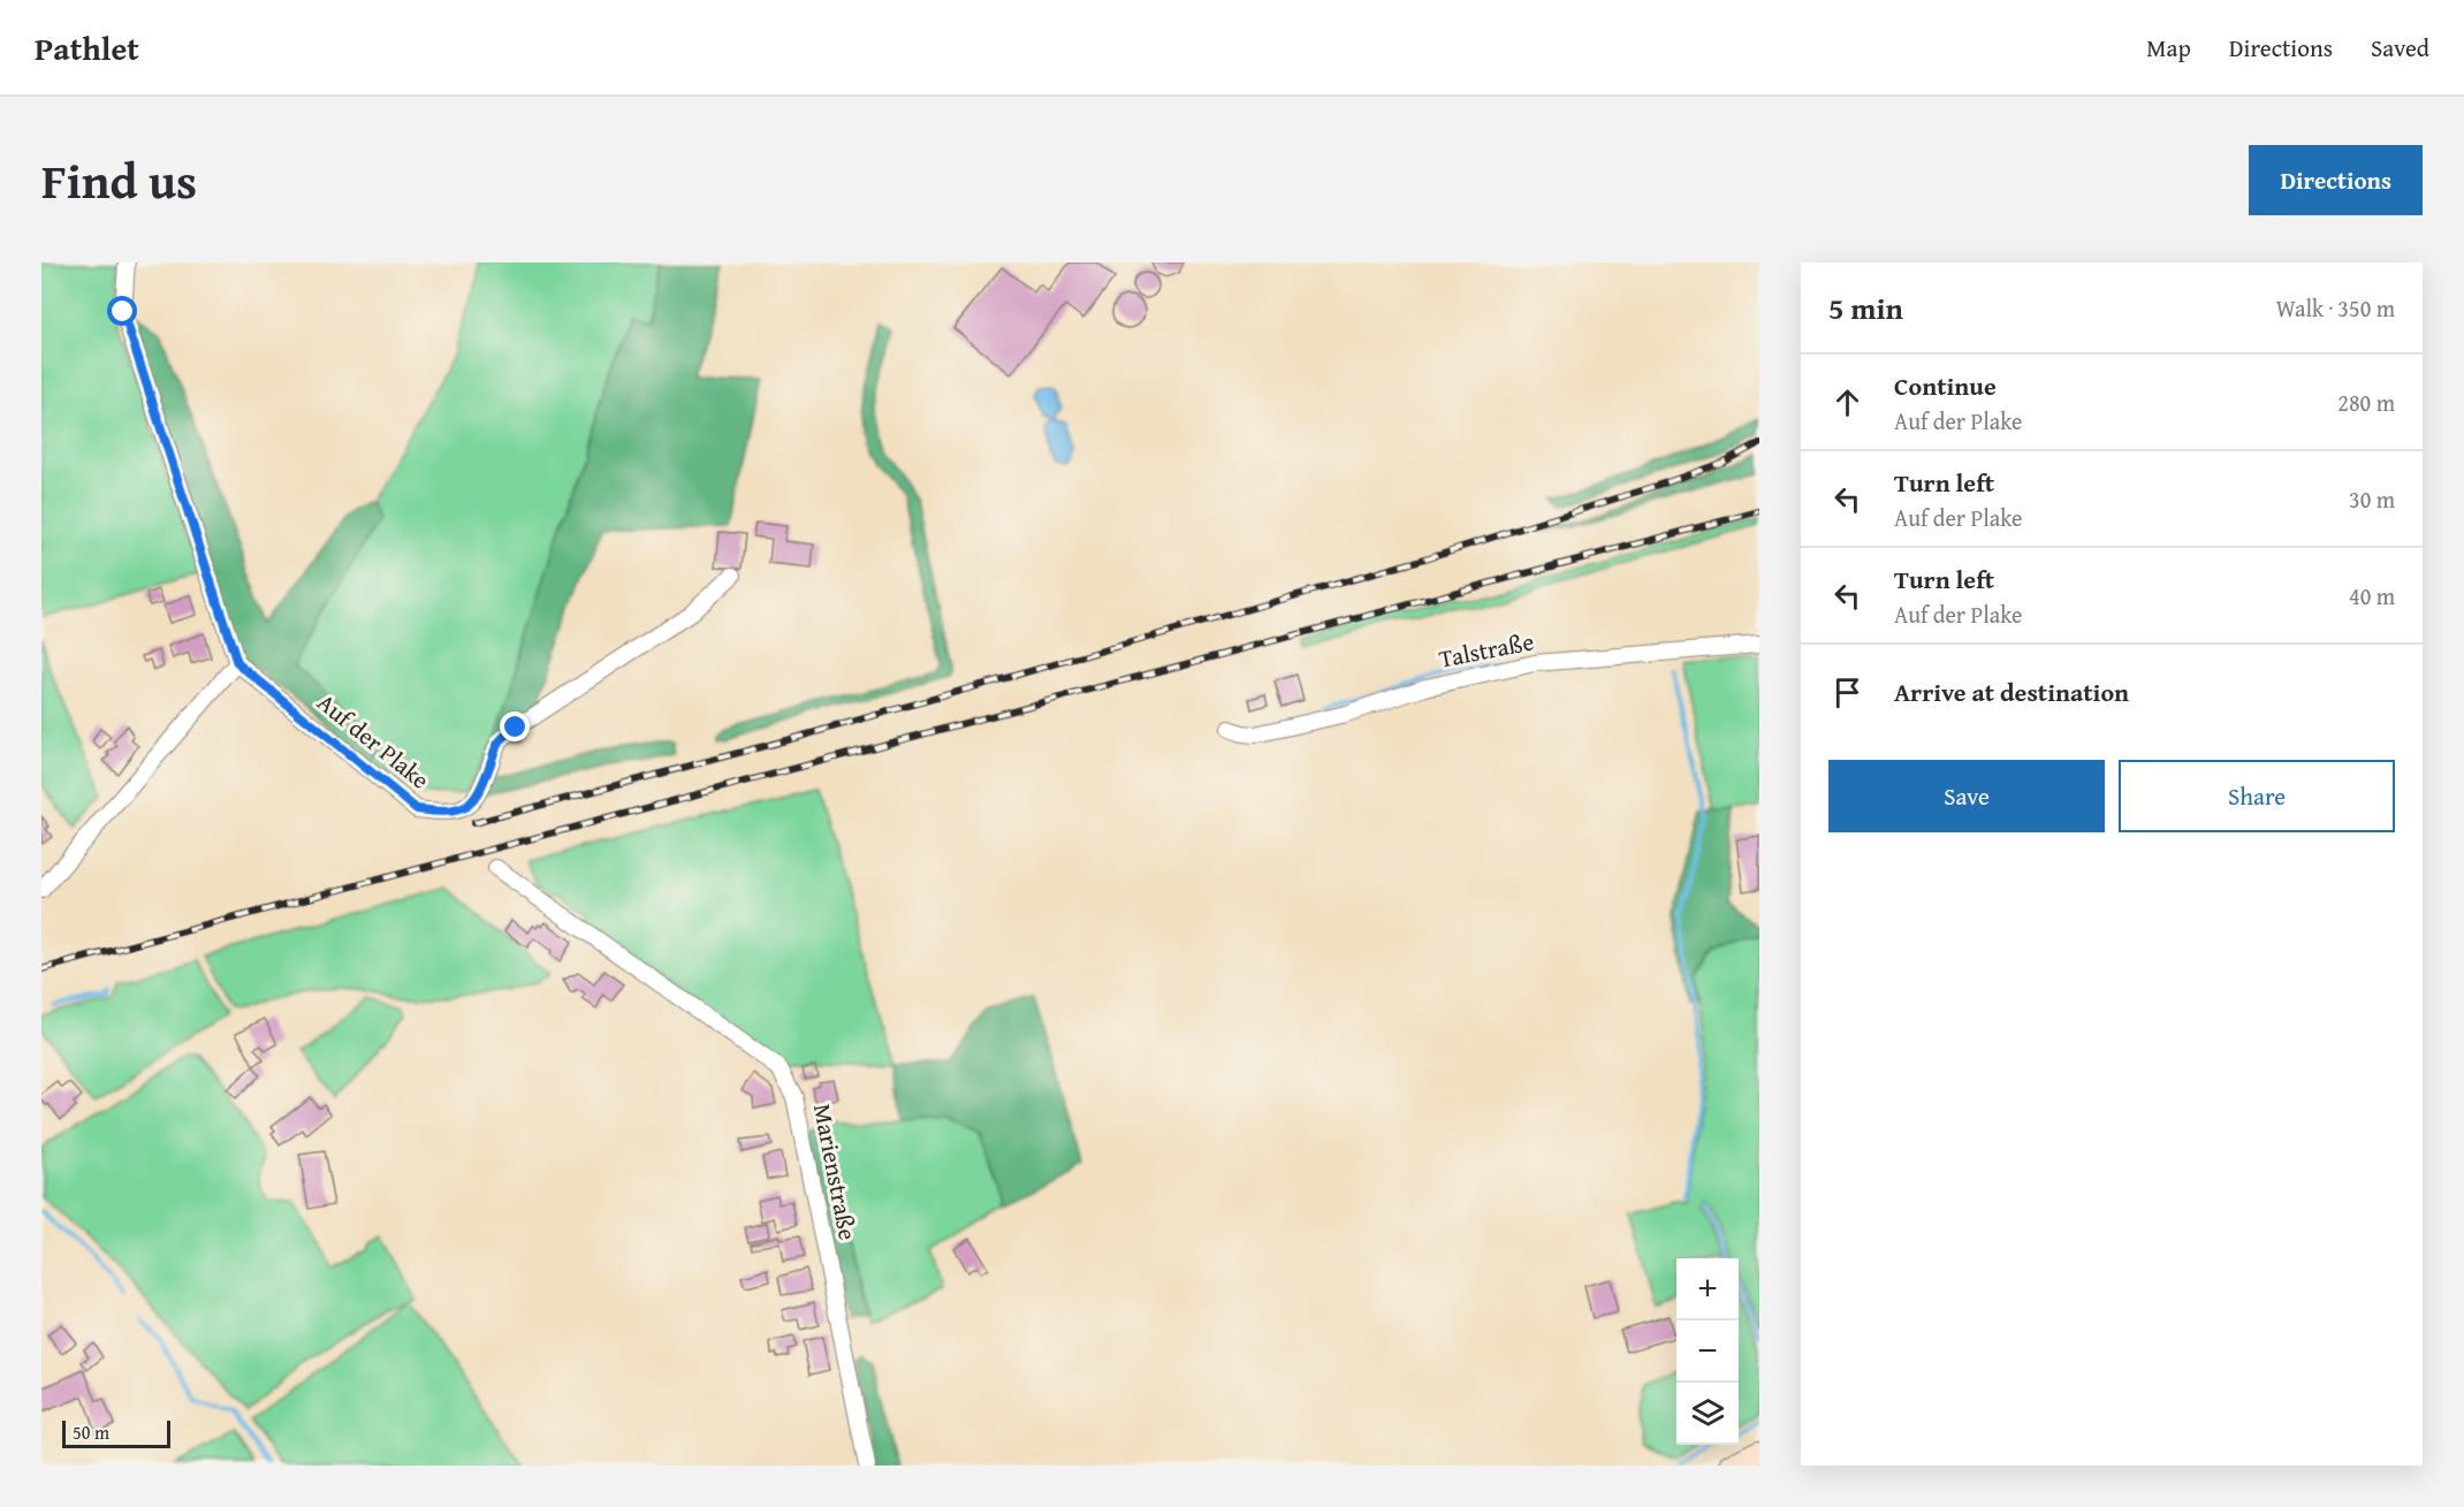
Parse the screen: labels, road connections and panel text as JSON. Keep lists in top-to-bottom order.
{
  "streets": {
    "street": ["Talstraße", "Auf der Plake", "Marienstraße"]
  },
  "scale_bar": "50 m",
  "page": {
    "header": "Pathlet",
    "nav": ["Map", "Directions", "Saved"],
    "title": "Find us",
    "buttons": [
      "Directions",
      ["Save", "Share"]
    ],
    "heading": ["5 min", "Walk · 350 m"],
    "list": [
      ["Continue", "Auf der Plake", "280 m"],
      ["Turn left", "Auf der Plake", "30 m"],
      ["Turn left", "Auf der Plake", "40 m"],
      "Arrive at destination"
    ],
    "map_buttons": ["+", "−"],
    "scale": "50 m"
  }
}
